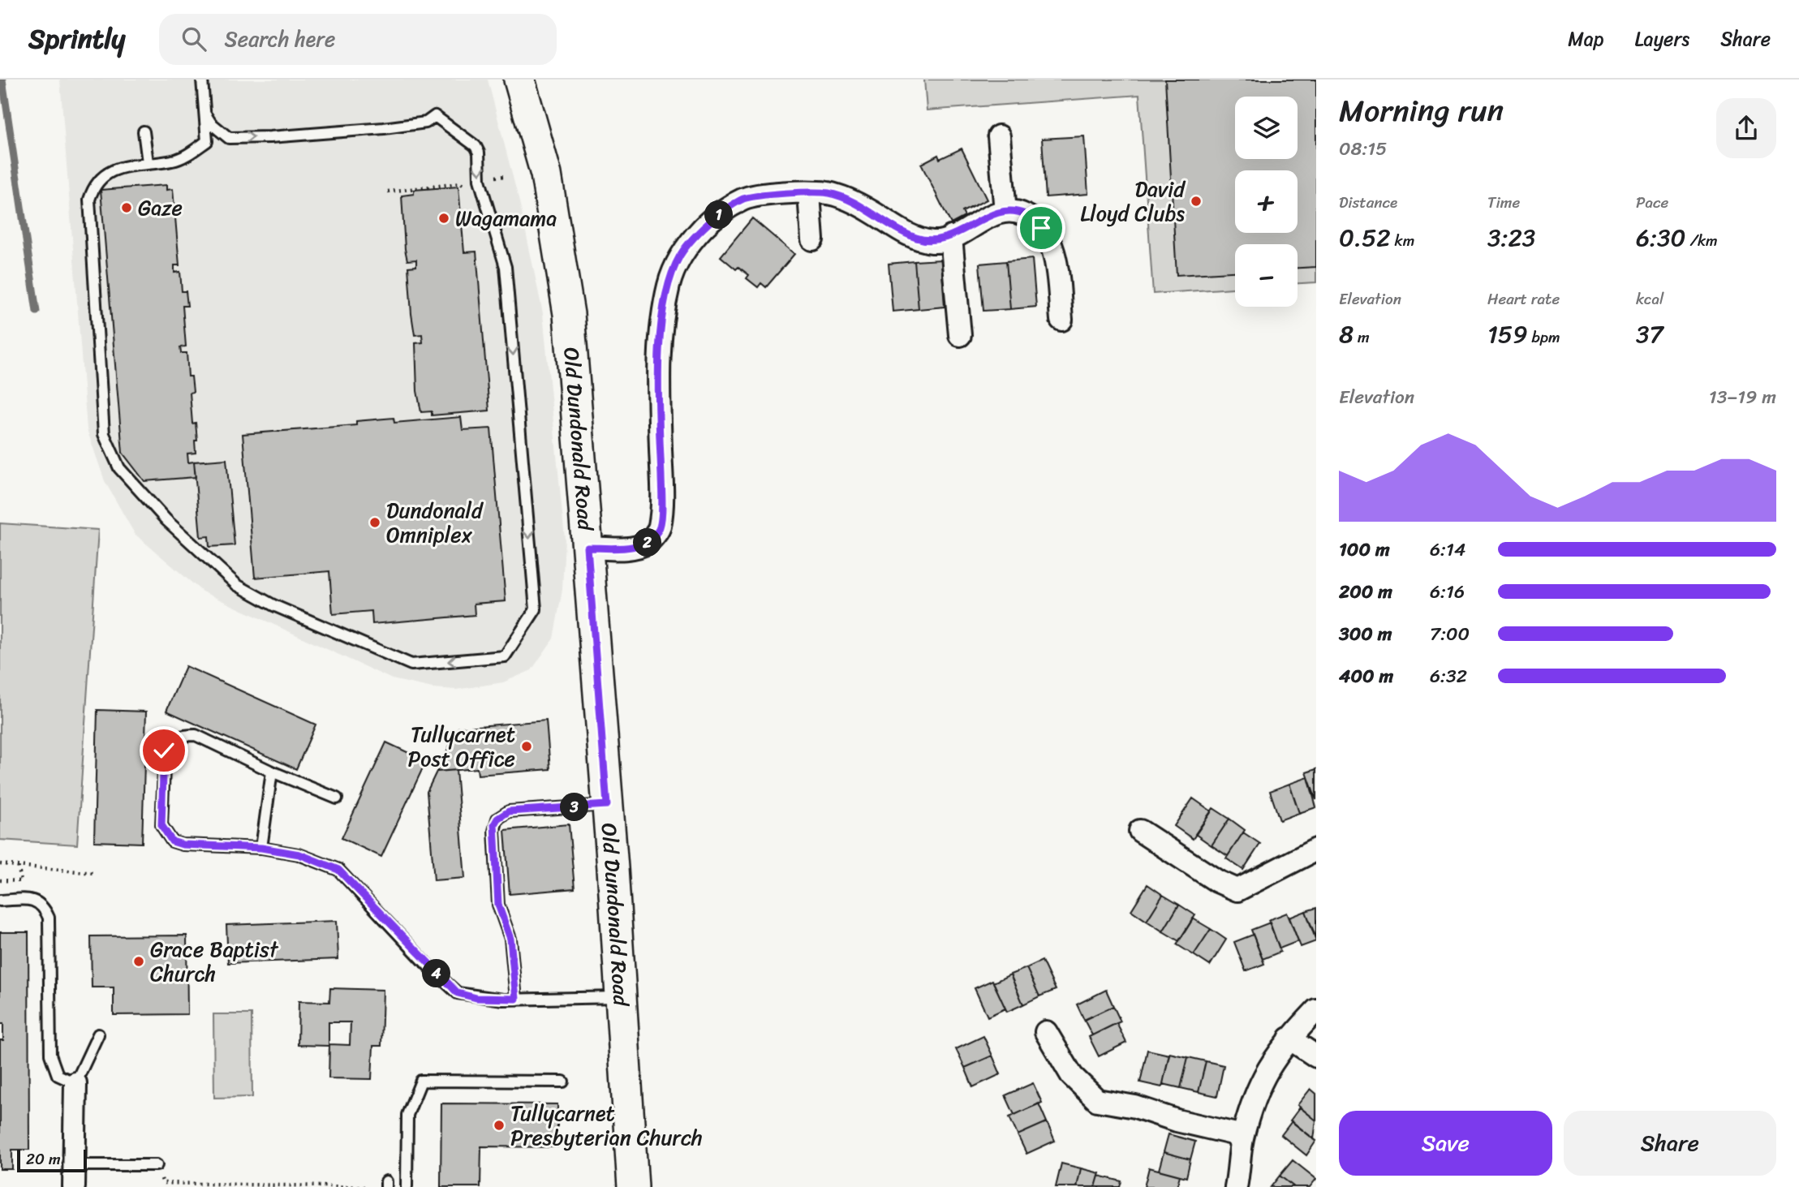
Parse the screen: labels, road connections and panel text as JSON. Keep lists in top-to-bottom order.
{
  "streets": {
    "street": ["Old Dundonald Road"]
  },
  "places": [
    "David Lloyd Clubs",
    "Gaze",
    "Wagamama",
    "Dundonald Omniplex",
    "Tullycarnet Post Office",
    "Grace Baptist Church",
    "Tullycarnet Presbyterian Church"
  ],
  "scale_bar": "20 m",
  "page": {
    "header": "Sprintly",
    "search": "Search here",
    "nav": ["Map", "Layers", "Share"],
    "heading": ["Morning run", "08:15"],
    "map_buttons": ["+", "−"],
    "stats": [
      ["Distance", "0.52 km"],
      ["Time", "3:23"],
      ["Pace", "6:30 /km"],
      ["Elevation", "8 m"],
      ["Heart rate", "159 bpm"],
      ["kcal", "37"]
    ],
    "pins": [
      "1",
      "2",
      "3",
      "4"
    ],
    "chart": ["Elevation", "13–19 m"],
    "list": [
      {
        "name": "100 m",
        "note": "6:14"
      },
      {
        "name": "200 m",
        "note": "6:16"
      },
      {
        "name": "300 m",
        "note": "7:00"
      },
      {
        "name": "400 m",
        "note": "6:32"
      }
    ],
    "buttons": ["Save", "Share"],
    "scale": "20 m"
  }
}
